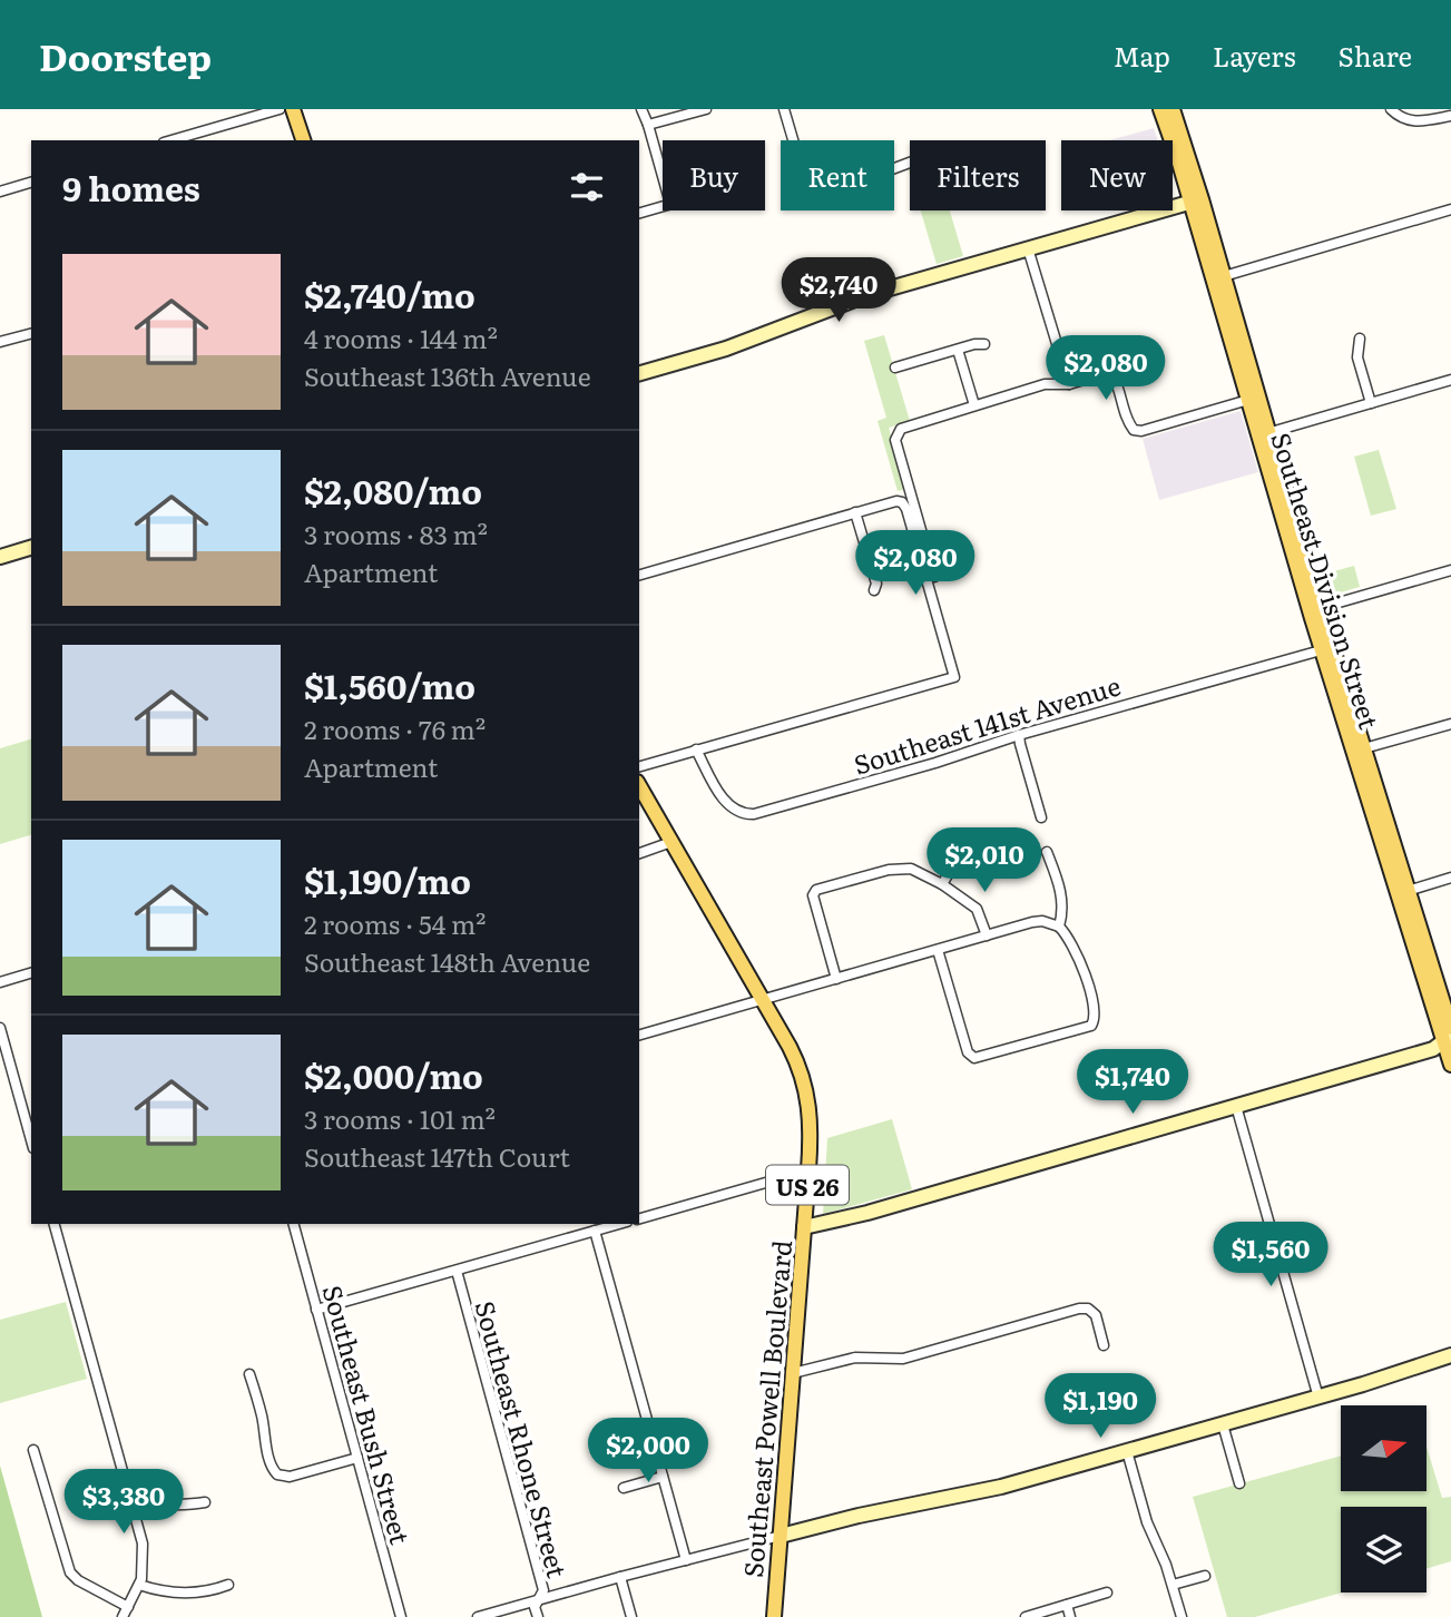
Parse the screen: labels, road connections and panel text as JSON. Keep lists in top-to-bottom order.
{
  "streets": {
    "main road": ["Southeast Division Street", "US 26", "Southeast Powell Boulevard"],
    "street": ["Southeast 141st Avenue", "Southeast Bush Street", "Southeast Rhone Street"]
  },
  "crossings": [
    ["Southeast Division Street", "Southeast 141st Avenue"]
  ],
  "north": "right",
  "page": {
    "header": "Doorstep",
    "nav": ["Map", "Layers", "Share"],
    "chip": [
      "Buy",
      "Rent",
      "Filters",
      "New"
    ],
    "heading": "9 homes",
    "list": [
      {
        "name": "$2,740/mo",
        "note": "4 rooms · 144 m² · Southeast 136th Avenue"
      },
      {
        "name": "$2,080/mo",
        "note": "3 rooms · 83 m² · Apartment"
      },
      {
        "name": "$1,560/mo",
        "note": "2 rooms · 76 m² · Apartment"
      },
      {
        "name": "$1,190/mo",
        "note": "2 rooms · 54 m² · Southeast 148th Avenue"
      },
      {
        "name": "$2,000/mo",
        "note": "3 rooms · 101 m² · Southeast 147th Court"
      }
    ],
    "price": [
      "$2,740",
      "$2,080",
      "$2,080",
      "$2,010",
      "$1,740",
      "$1,560",
      "$1,190",
      "$2,000",
      "$3,380"
    ]
  }
}
